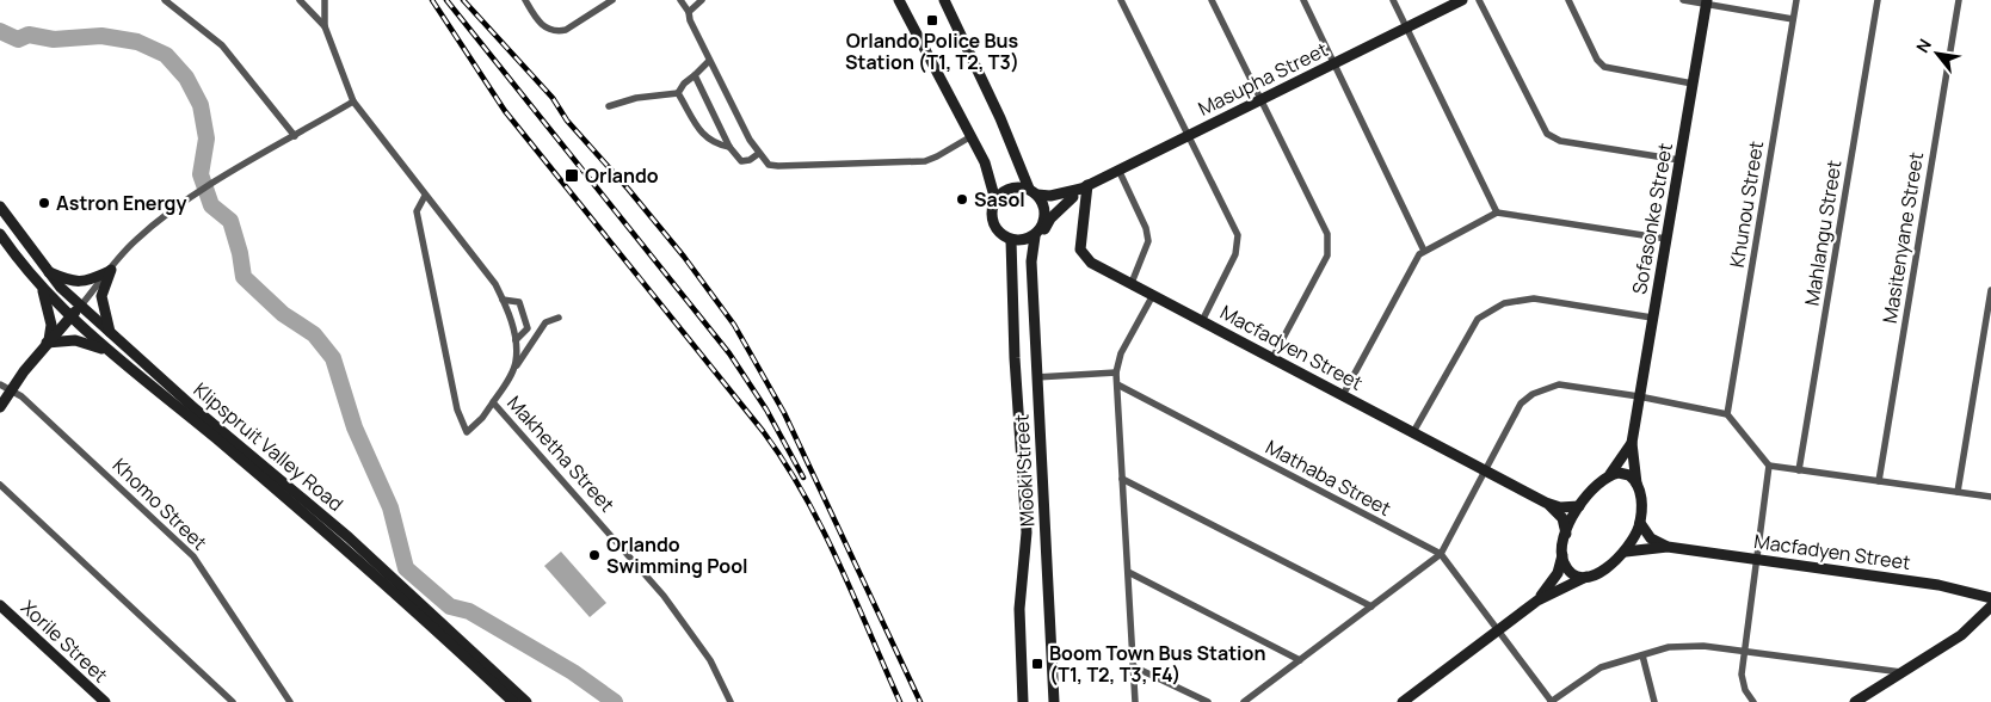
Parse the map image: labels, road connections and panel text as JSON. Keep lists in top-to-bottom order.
{
  "streets": {
    "main road": [
      "Masupha Street",
      "Sofasonke Street",
      "Macfadyen Street",
      "Klipspruit Valley Road",
      "Mooki Street",
      "Xorile Street"
    ],
    "street": [
      "Khunou Street",
      "Mahlangu Street",
      "Masitenyane Street",
      "Makhetha Street",
      "Mathaba Street",
      "Khomo Street"
    ]
  },
  "crossings": [
    ["Masupha Street", "Macfadyen Street"],
    ["Masupha Street", "Mooki Street"],
    ["Sofasonke Street", "Macfadyen Street"],
    ["Sofasonke Street", "Mathaba Street"]
  ],
  "places": {
    "transit": ["Orlando Police Bus Station (T1, T2, T3)", "Orlando", "Boom Town Bus Station (T1, T2, T3, F4)"],
    "other": ["Sasol", "Astron Energy", "Orlando Swimming Pool"]
  },
  "north": "top left"
}
